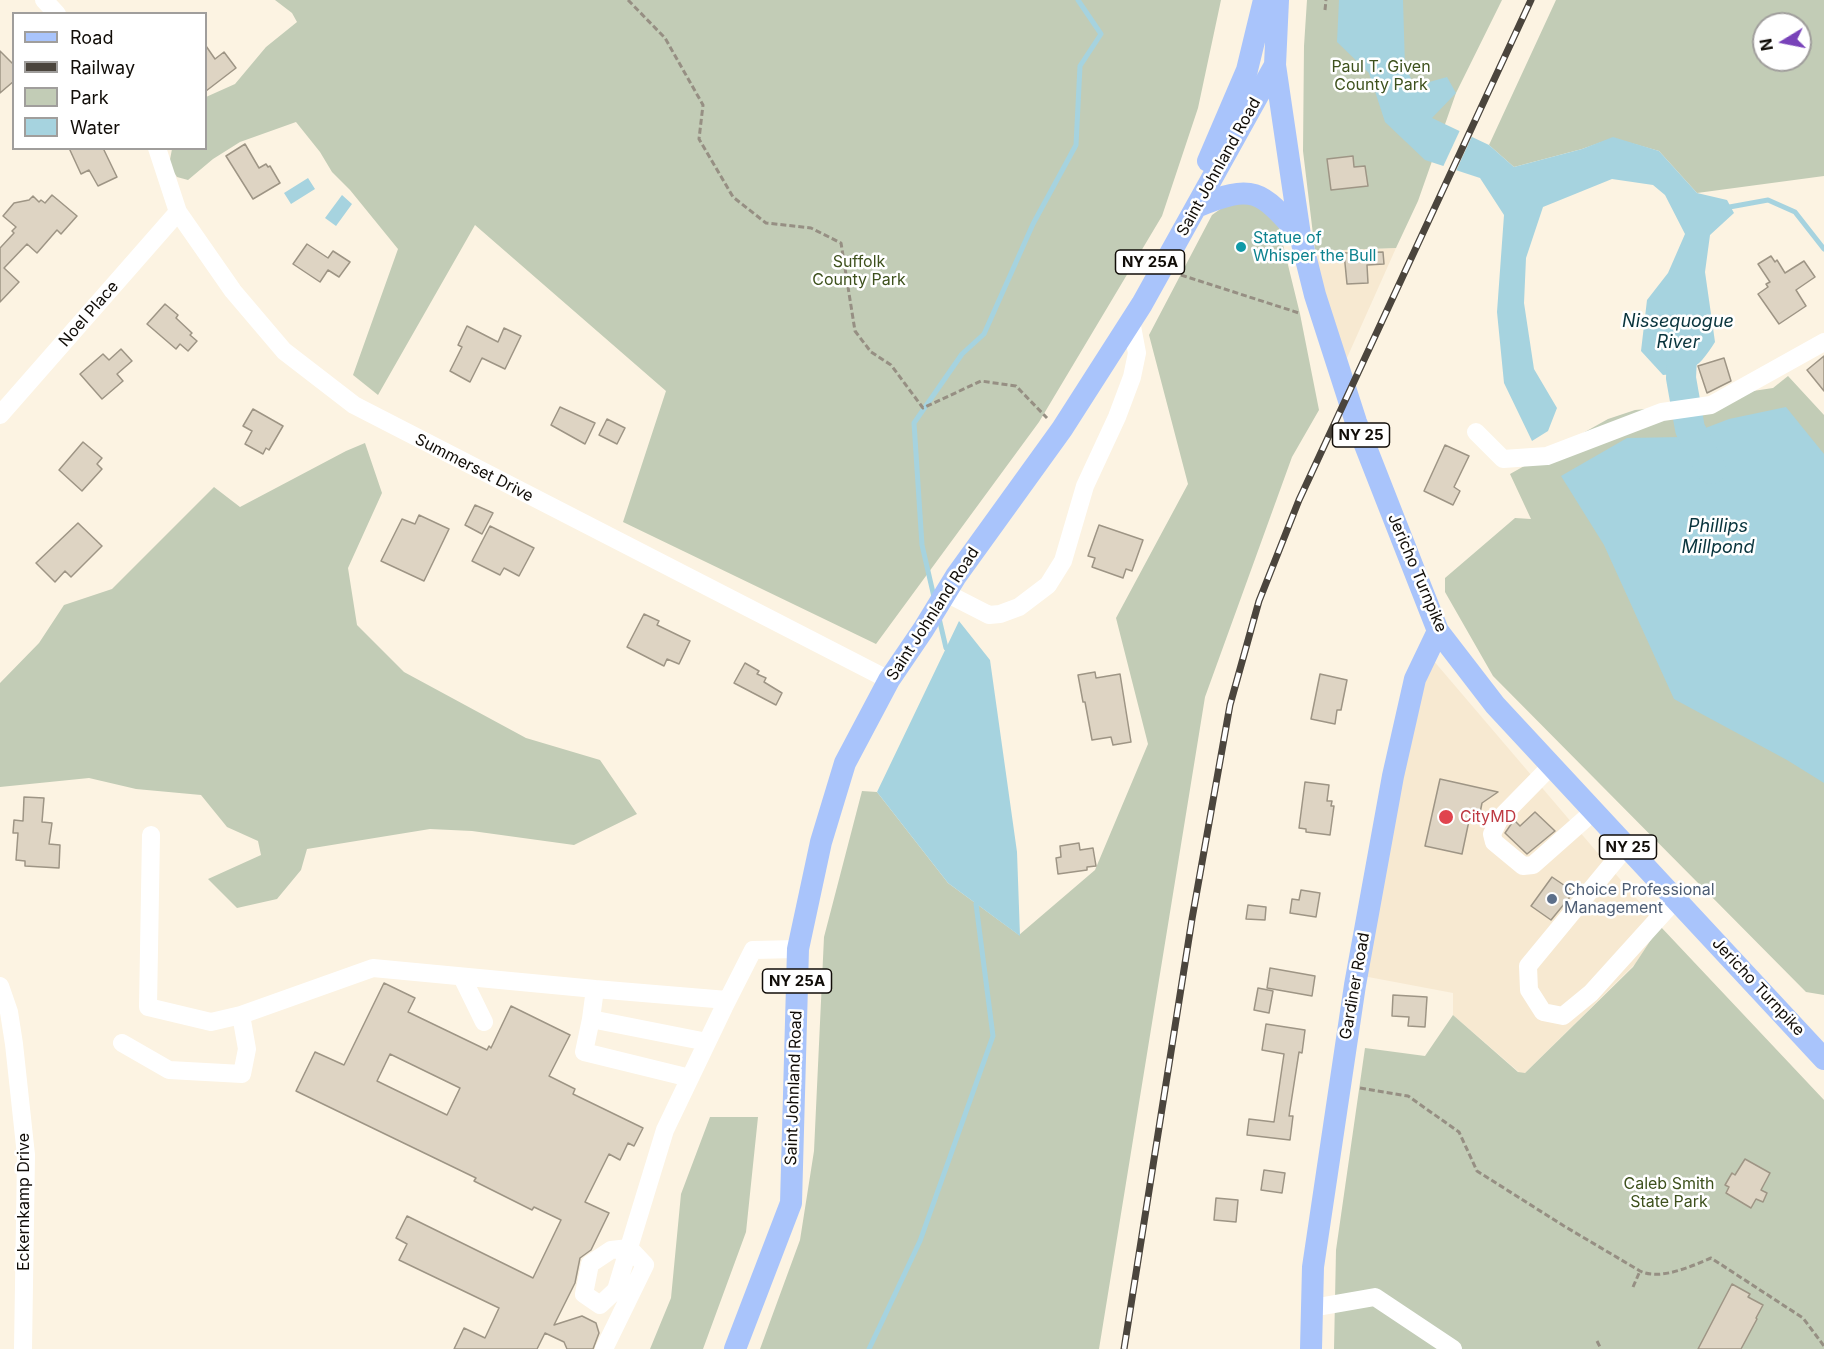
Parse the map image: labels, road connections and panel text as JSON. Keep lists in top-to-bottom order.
{
  "streets": {
    "main road": [
      "Saint Johnland Road",
      "NY 25A",
      "NY 25",
      "Jericho Turnpike",
      "Gardiner Road"
    ],
    "street": ["Noel Place", "Summerset Drive", "Eckernkamp Drive"]
  },
  "crossings": [
    ["Saint Johnland Road", "NY 25"],
    ["Saint Johnland Road", "Summerset Drive"],
    ["Saint Johnland Road", "Jericho Turnpike"],
    ["Noel Place", "Summerset Drive"],
    ["NY 25", "Jericho Turnpike"],
    ["Jericho Turnpike", "Gardiner Road"]
  ],
  "water": ["Nissequogue River", "Phillips Millpond"],
  "parks": ["Paul T. Given County Park", "Suffolk County Park", "Caleb Smith State Park"],
  "places": ["Statue of Whisper the Bull", "CityMD", "Choice Professional Management"],
  "legend": [
    "Road",
    "Railway",
    "Park",
    "Water"
  ],
  "north": "left"
}
